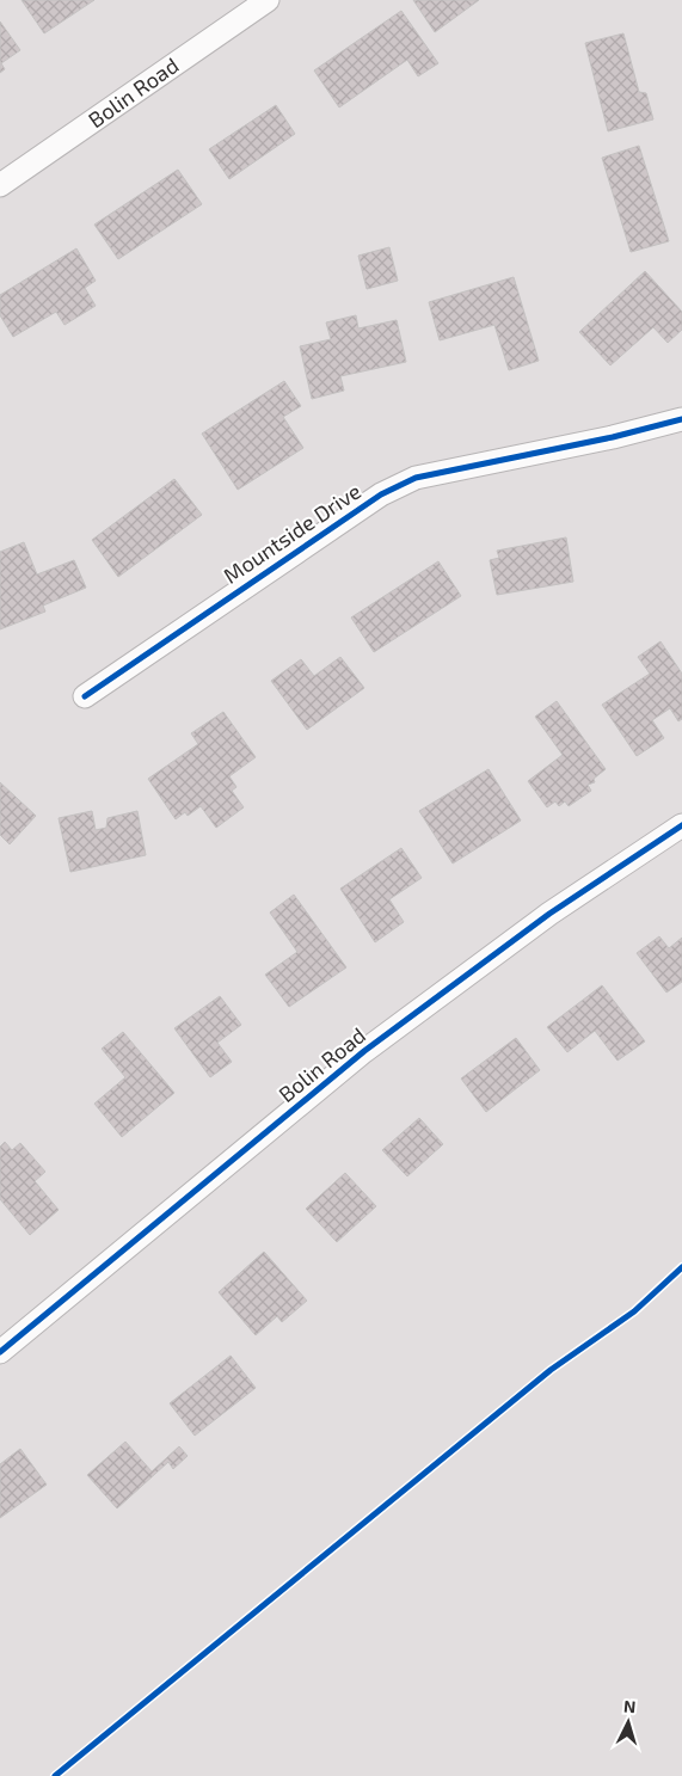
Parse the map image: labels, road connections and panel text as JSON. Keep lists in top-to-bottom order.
{
  "streets": {
    "street": ["Bolin Road", "Mountside Drive"]
  },
  "north": "top"
}
